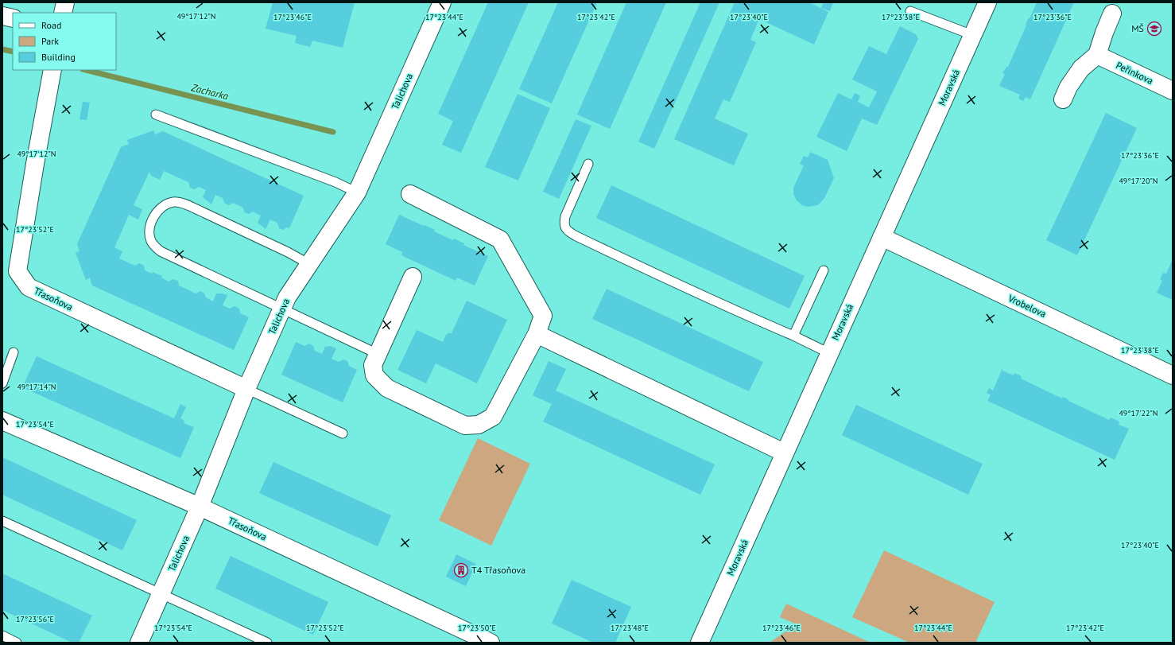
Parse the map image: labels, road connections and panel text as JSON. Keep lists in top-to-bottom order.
{
  "streets": {
    "street": [
      "Peřinkova",
      "Moravská",
      "Talichova",
      "Třasoňova",
      "Vrobelova"
    ]
  },
  "crossings": [
    ["Moravská", "Vrobelova"],
    ["Talichova", "Třasoňova"]
  ],
  "water": ["Zacharka"],
  "places": {
    "school or university": ["MŠ"],
    "building": ["T4 Třasoňova"]
  },
  "legend": ["Road", "Park", "Building"],
  "coordinates": [
    "49°17'12\"N",
    "17°23'46\"E",
    "17°23'44\"E",
    "17°23'42\"E",
    "17°23'40\"E",
    "17°23'36\"E",
    "17°23'38\"E",
    "49°17'20\"N",
    "17°23'52\"E",
    "49°17'14\"N",
    "49°17'22\"N",
    "17°23'54\"E",
    "17°23'56\"E",
    "17°23'50\"E",
    "17°23'48\"E"
  ]
}
